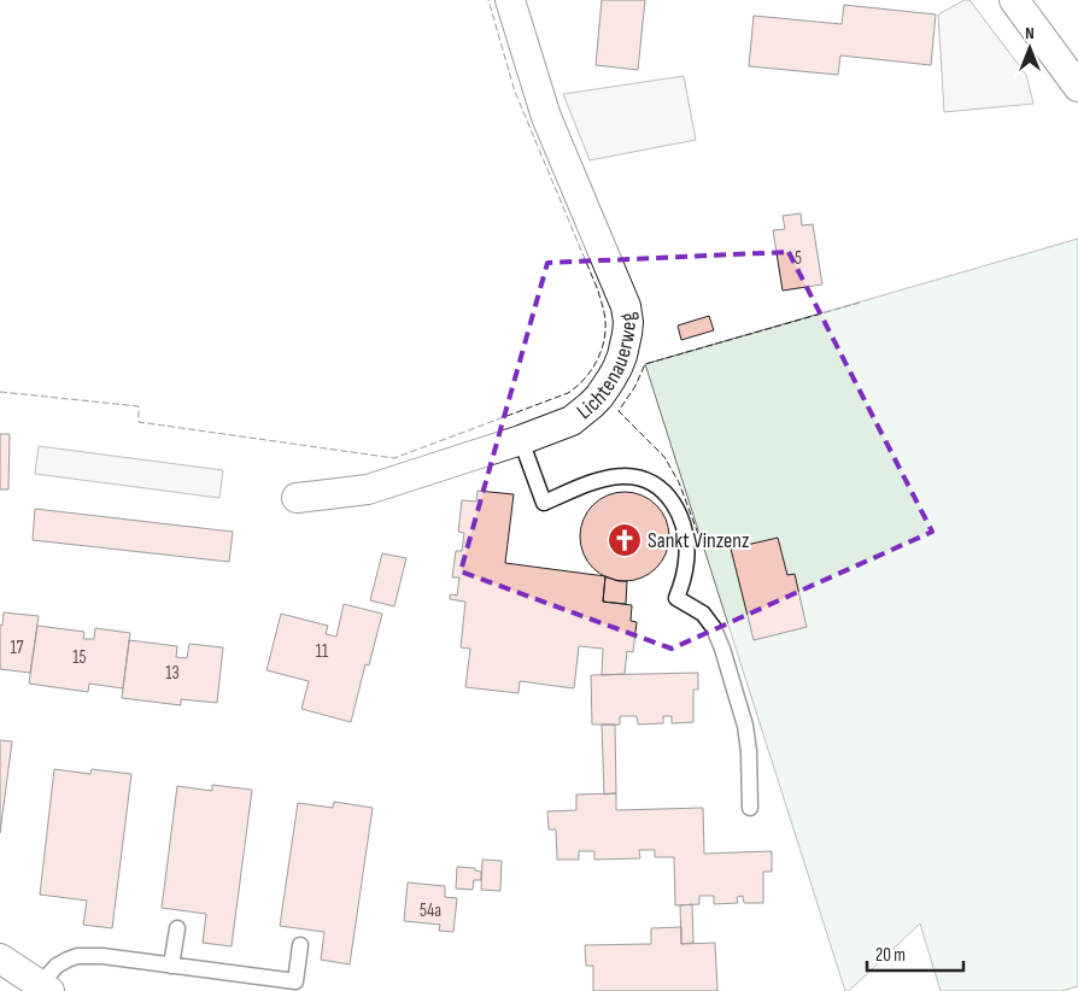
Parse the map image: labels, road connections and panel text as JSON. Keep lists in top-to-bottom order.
{
  "streets": {
    "street": ["Lichtenauerweg"]
  },
  "places": {
    "church": ["Sankt Vinzenz"]
  },
  "house_numbers": [
    "5",
    "17",
    "11",
    "15",
    "13",
    "54a"
  ],
  "scale_bar": "20 m",
  "north": "top"
}
